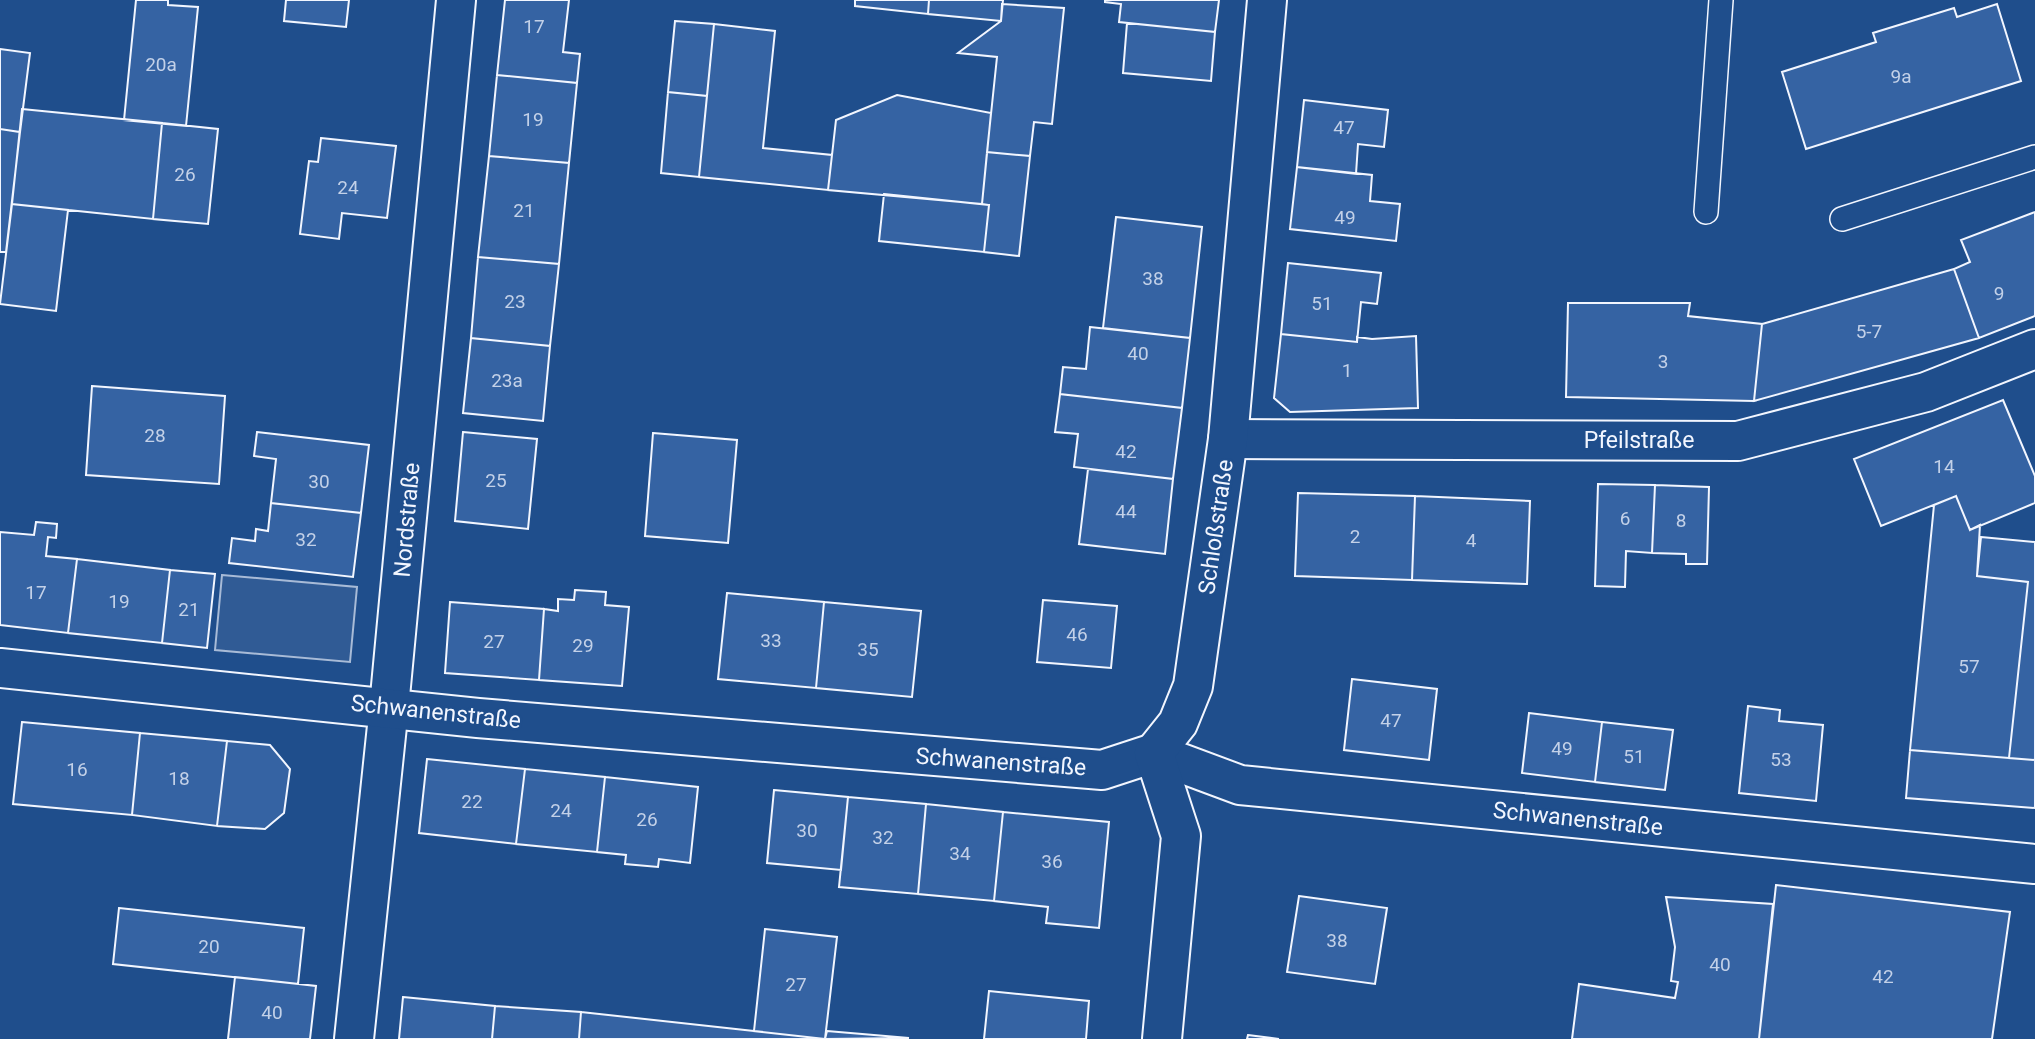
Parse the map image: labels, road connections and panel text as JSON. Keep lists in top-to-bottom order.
{
  "streets": {
    "street": [
      "Pfeilstraße",
      "Nordstraße",
      "Schloßstraße",
      "Schwanenstraße"
    ]
  },
  "crossings": [
    ["Pfeilstraße", "Schloßstraße"],
    ["Nordstraße", "Schwanenstraße"],
    ["Schloßstraße", "Schwanenstraße"]
  ],
  "house_numbers": [
    "17",
    "20a",
    "9a",
    "19",
    "47",
    "26",
    "24",
    "21",
    "49",
    "38",
    "9",
    "23",
    "51",
    "5-7",
    "40",
    "3",
    "1",
    "23a",
    "28",
    "42",
    "14",
    "25",
    "30",
    "44",
    "6",
    "8",
    "2",
    "32",
    "4",
    "17",
    "19",
    "21",
    "46",
    "33",
    "27",
    "29",
    "35",
    "57",
    "47",
    "49",
    "51",
    "53",
    "16",
    "18",
    "22",
    "24",
    "26",
    "30",
    "32",
    "34",
    "36",
    "38",
    "20",
    "40",
    "42",
    "27",
    "40"
  ]
}
